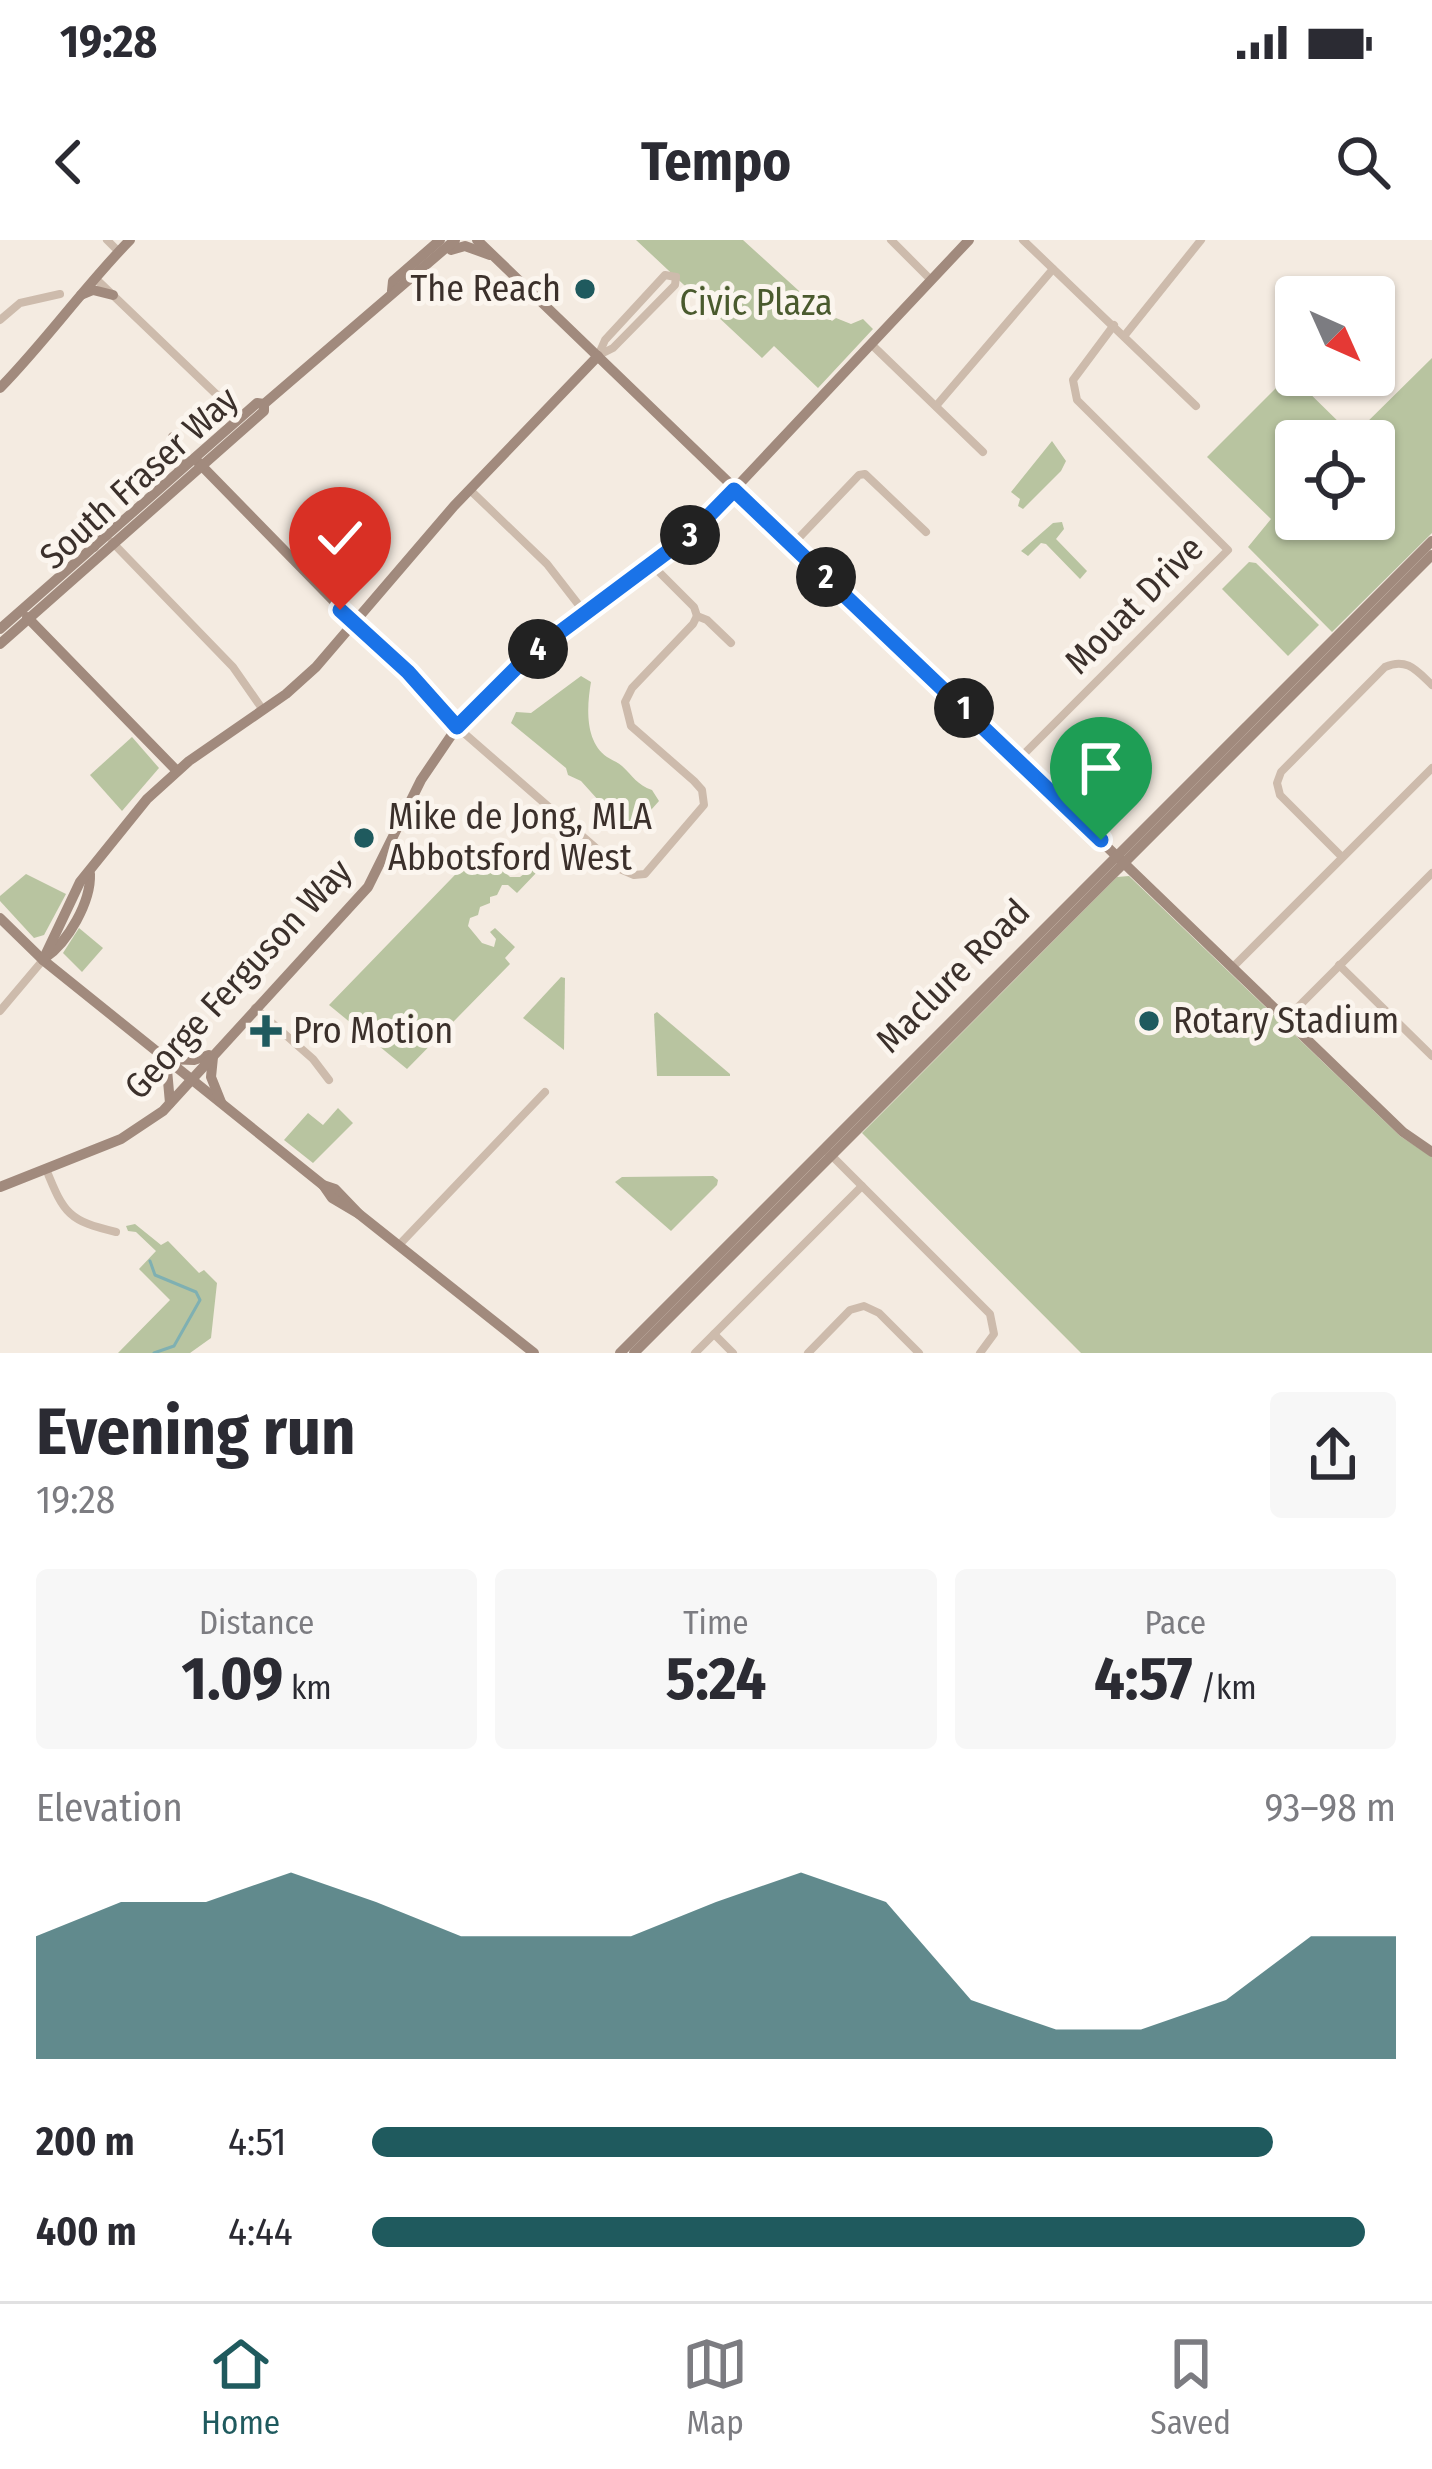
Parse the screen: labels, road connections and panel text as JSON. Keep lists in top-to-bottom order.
{
  "streets": {
    "main road": ["South Fraser Way", "Maclure Road", "George Ferguson Way"],
    "street": ["Mouat Drive"]
  },
  "parks": ["Civic Plaza"],
  "places": {
    "other": ["The Reach", "Mike de Jong, MLA Abbotsford West", "Rotary Stadium"],
    "health": ["Pro Motion"]
  },
  "north": "bottom right",
  "page": {
    "status": "19:28",
    "header": "Tempo",
    "pins": [
      "3",
      "2",
      "4",
      "1"
    ],
    "heading": ["Evening run", "19:28"],
    "stats": [
      ["Distance", "1.09 km"],
      ["Time", "5:24"],
      ["Pace", "4:57 /km"]
    ],
    "chart": ["Elevation", "93–98 m"],
    "list": [
      {
        "name": "200 m",
        "note": "4:51"
      },
      {
        "name": "400 m",
        "note": "4:44"
      }
    ],
    "tabs": ["Home", "Map", "Saved"]
  }
}
